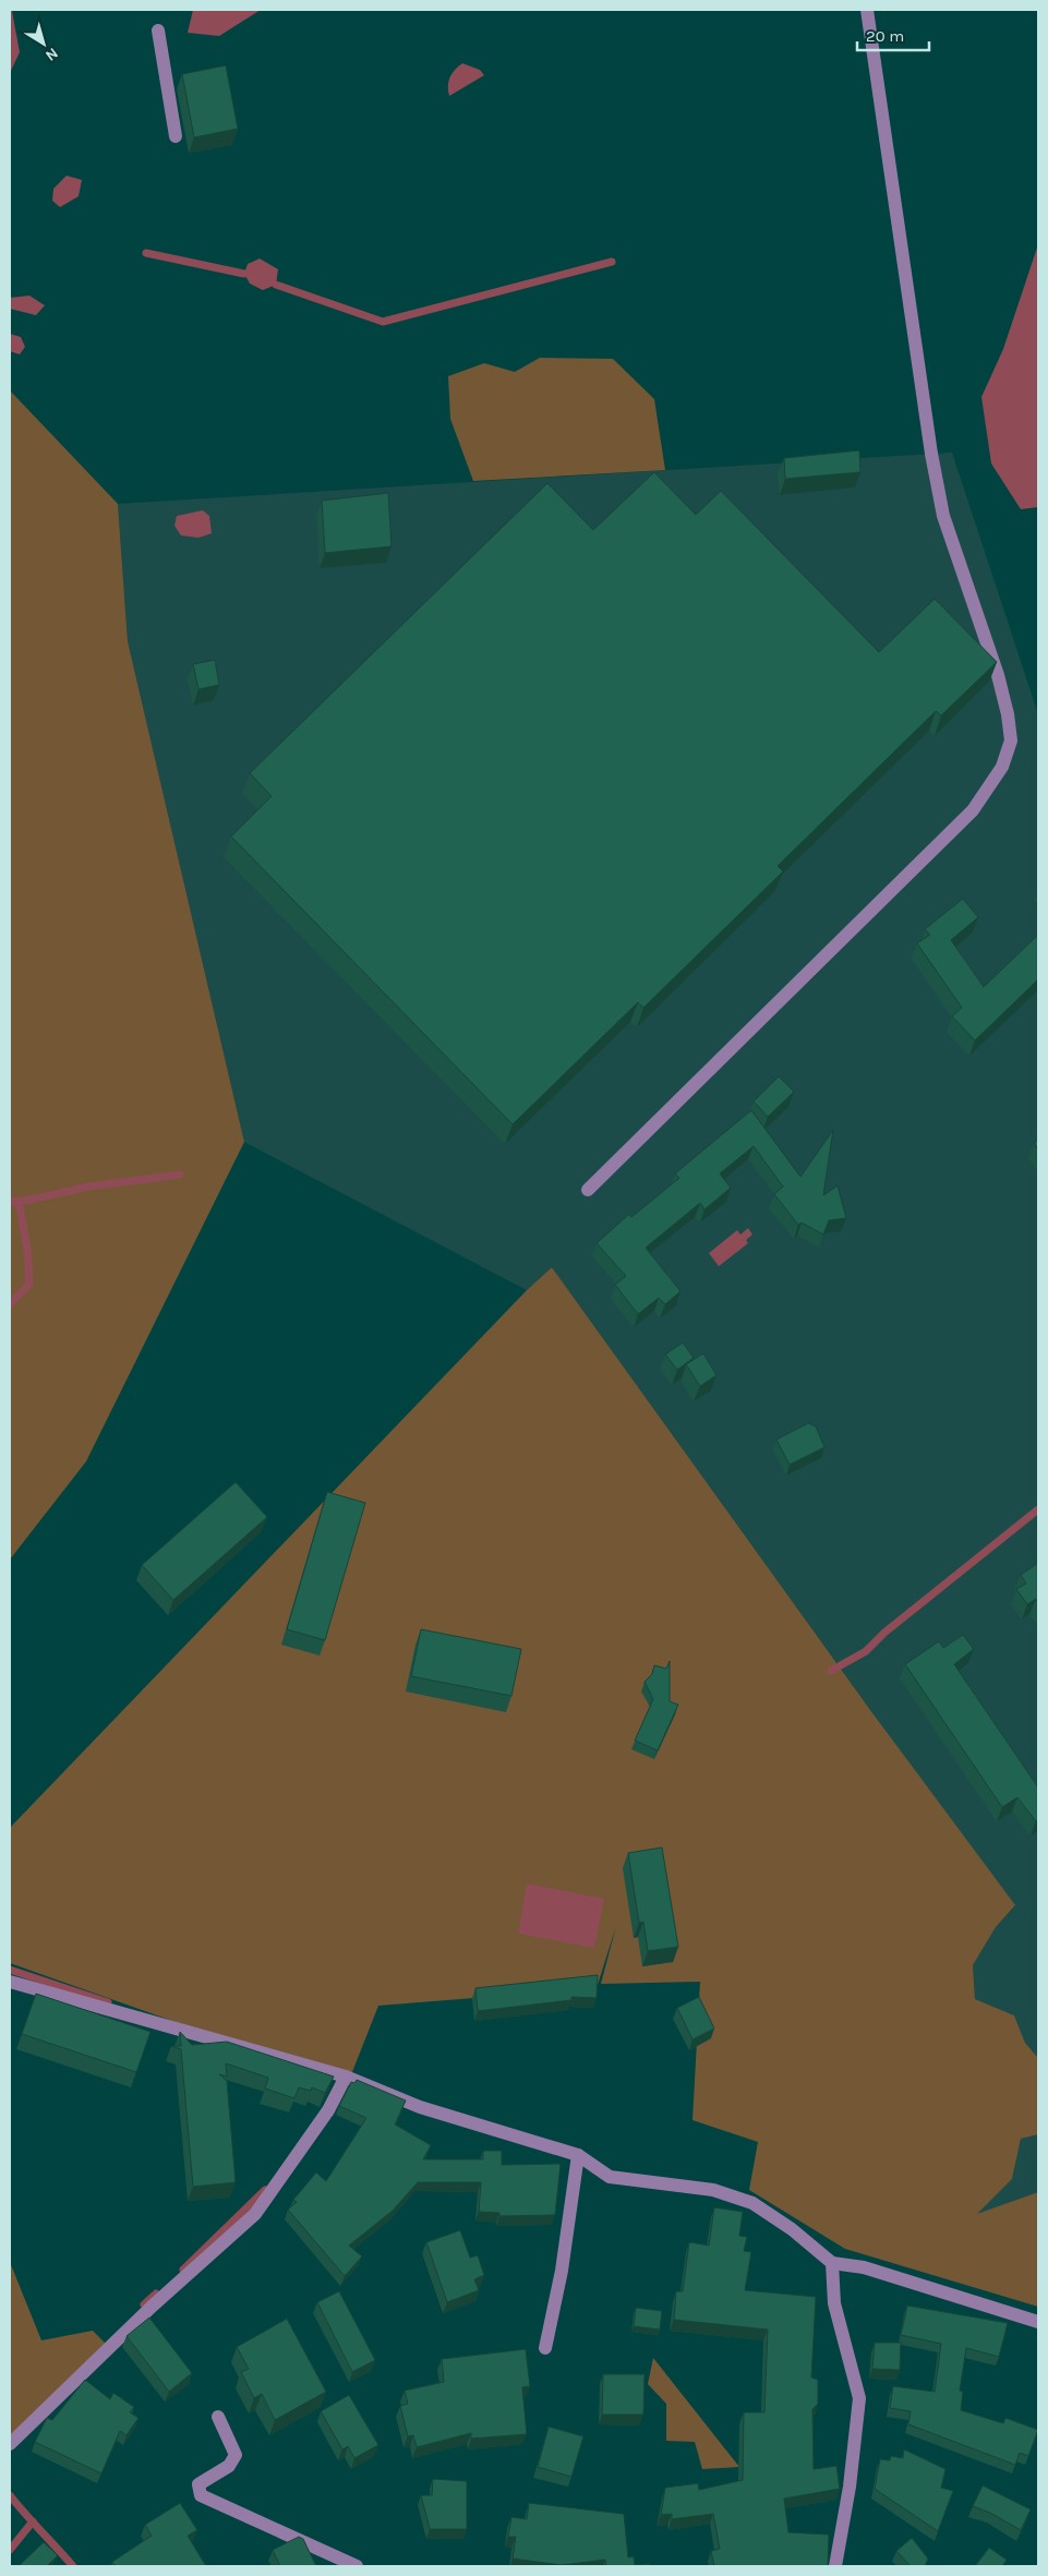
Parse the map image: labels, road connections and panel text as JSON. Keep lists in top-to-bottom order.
{
  "scale_bar": "20 m",
  "north": "bottom right"
}
